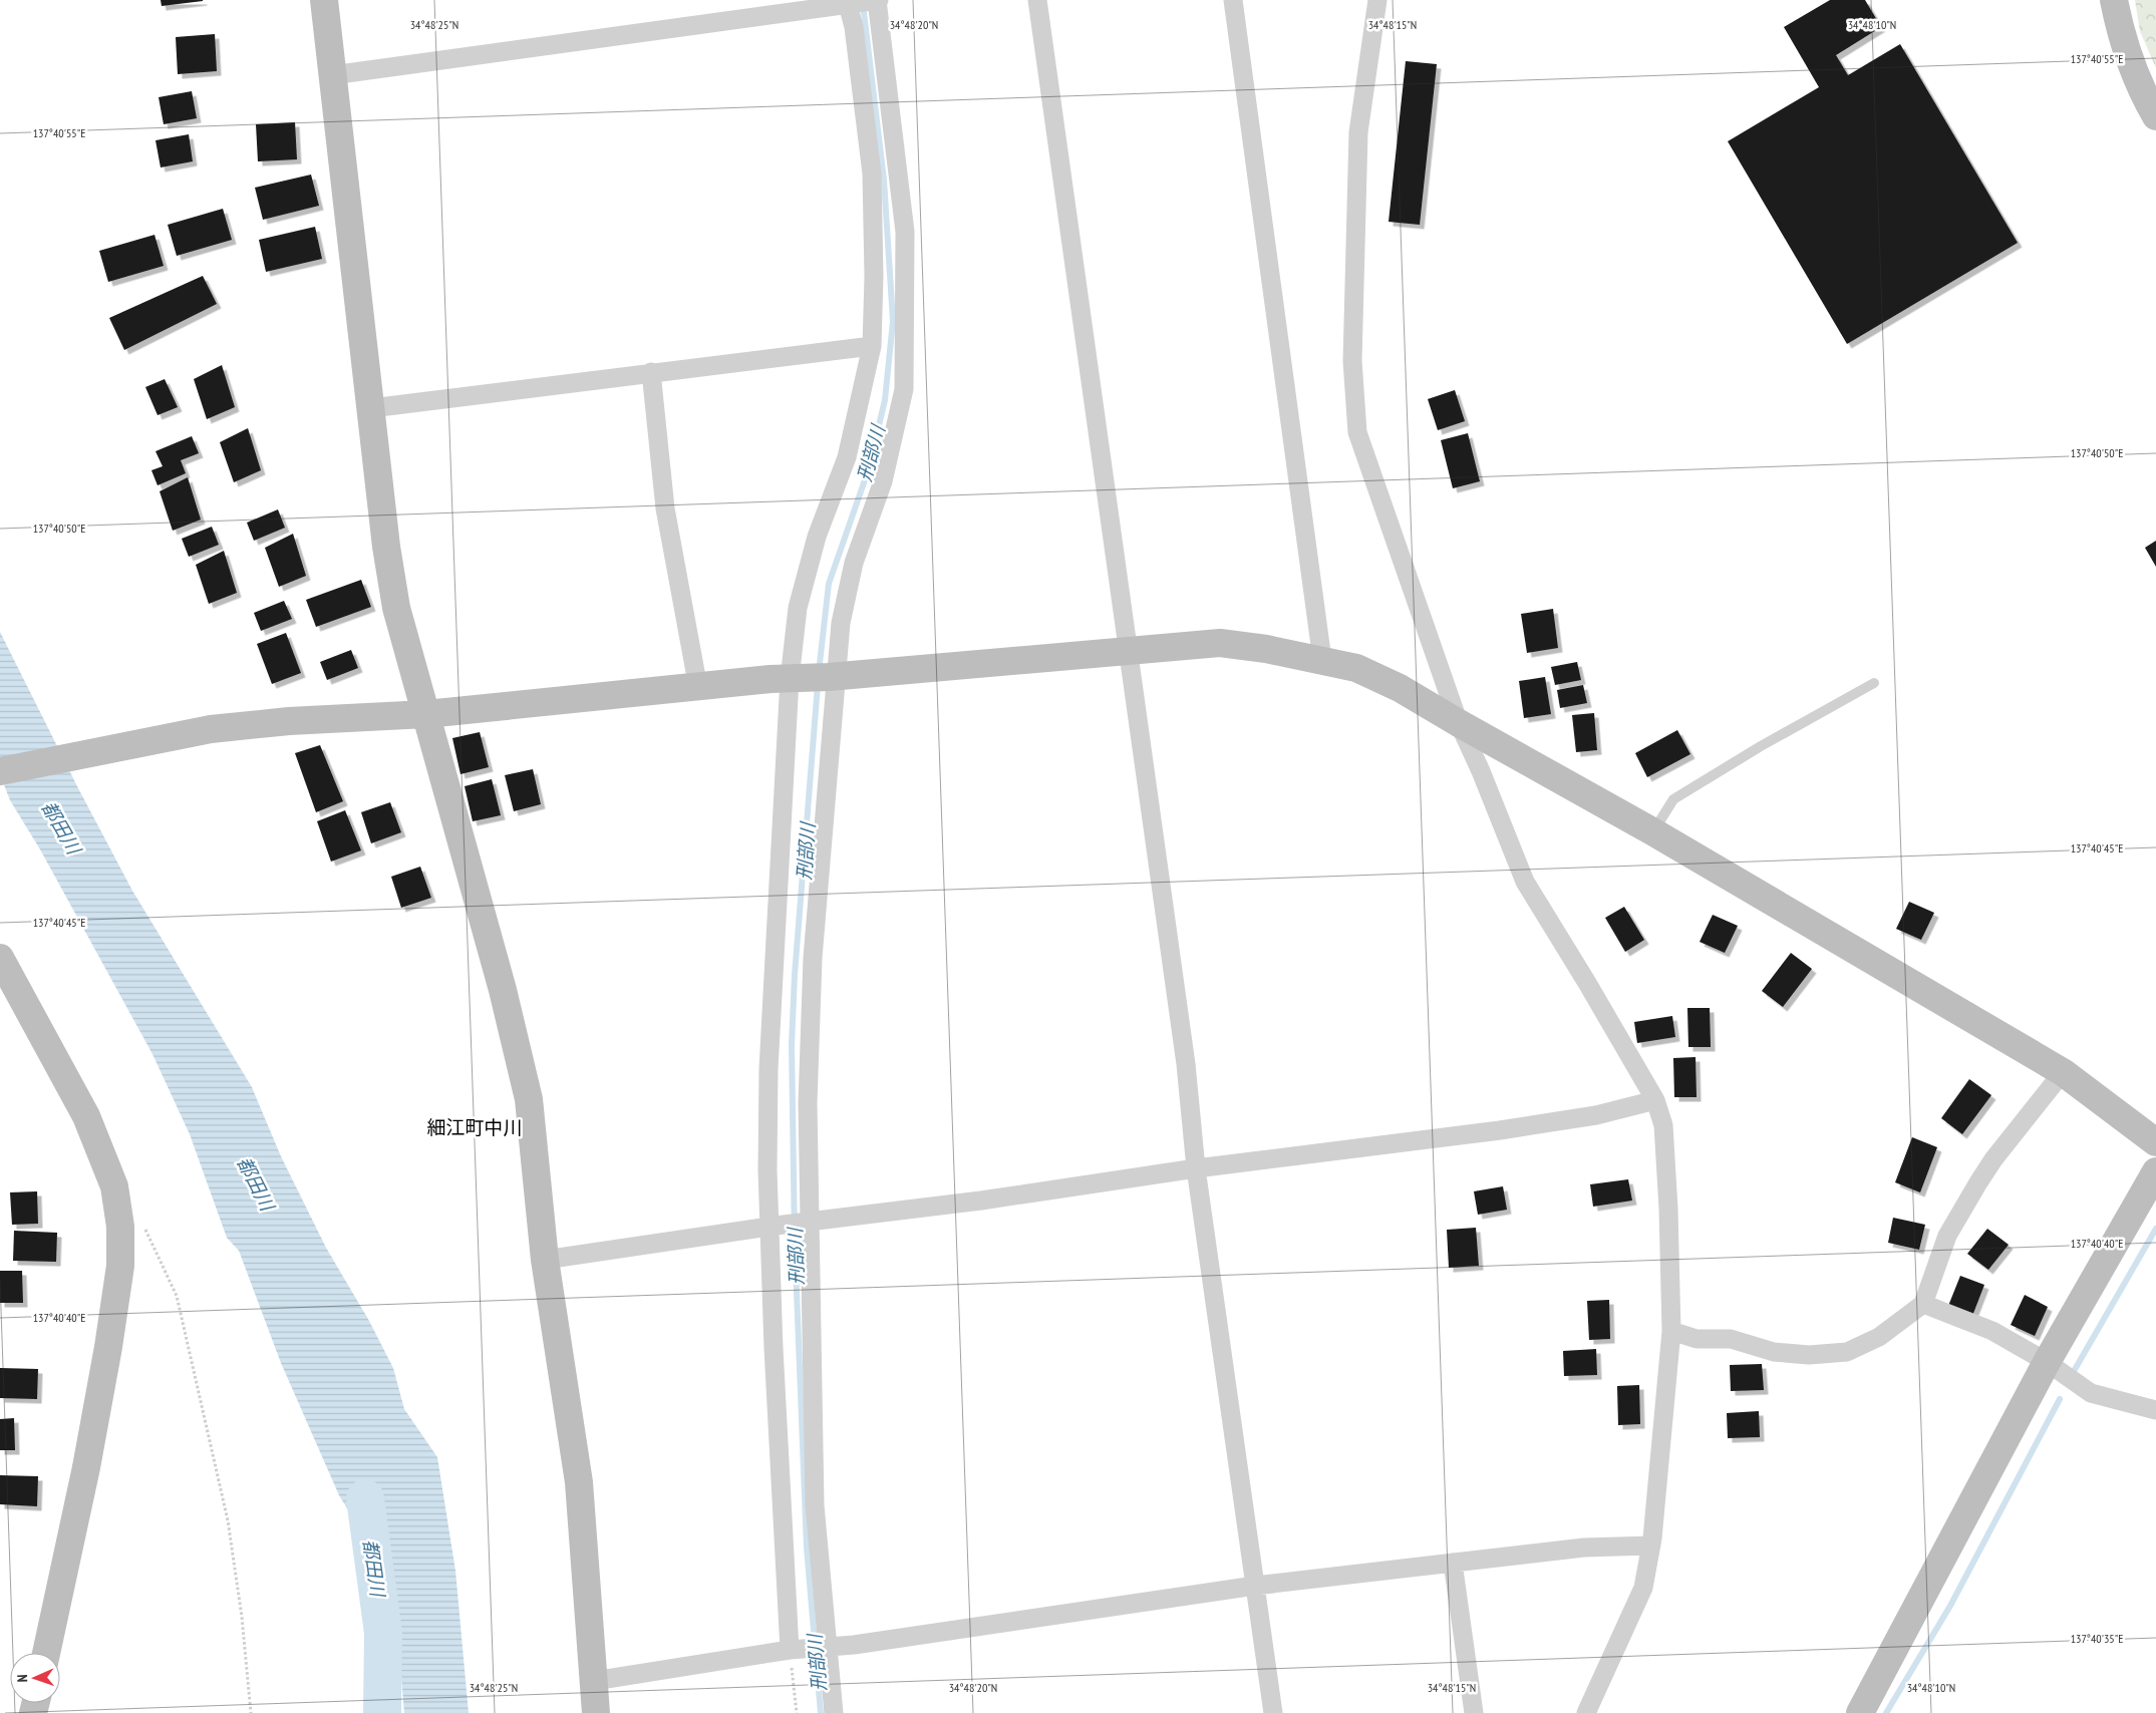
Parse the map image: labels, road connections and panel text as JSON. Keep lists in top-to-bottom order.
{
  "districts": ["細江町中川"],
  "water": ["刑部川", "都田川"],
  "north": "left",
  "coordinates": [
    "34°48'25\"N",
    "34°48'20\"N",
    "34°48'15\"N",
    "34°48'10\"N",
    "137°40'55\"E",
    "137°40'50\"E",
    "137°40'45\"E",
    "137°40'40\"E",
    "137°40'35\"E"
  ]
}
